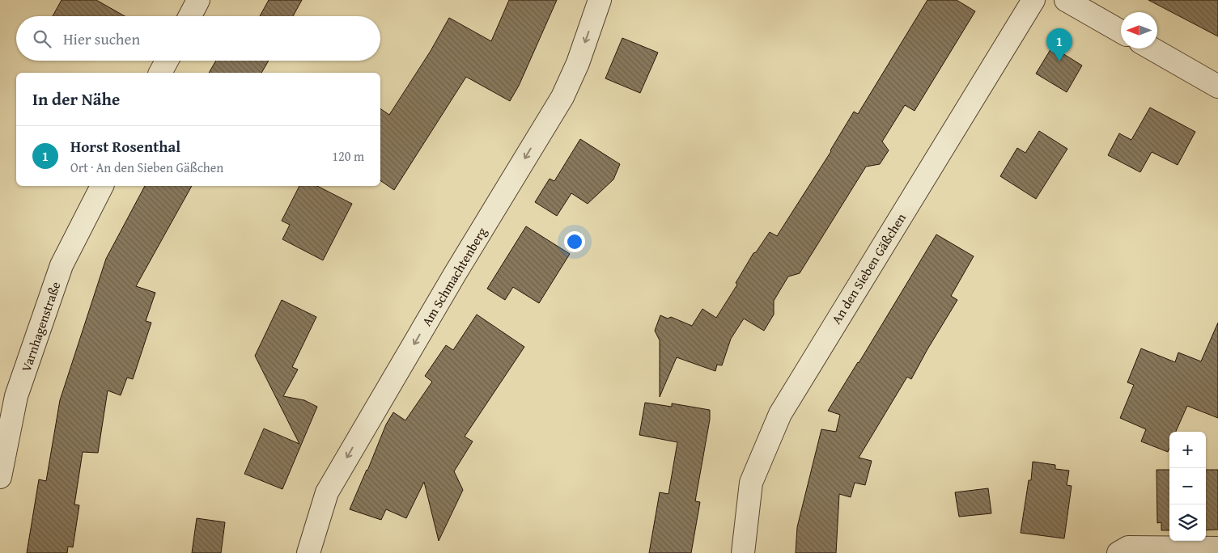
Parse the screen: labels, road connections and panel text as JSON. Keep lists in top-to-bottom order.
{
  "streets": {
    "street": ["An den Sieben Gäßchen", "Am Schmachtenberg", "Varnhagenstraße"]
  },
  "one_way": ["Am Schmachtenberg"],
  "north": "left",
  "page": {
    "search": "Hier suchen",
    "pins": "1",
    "heading": "In der Nähe",
    "list": [
      {
        "mark": "1",
        "name": "Horst Rosenthal",
        "note": "Ort · An den Sieben Gäßchen",
        "value": "120 m"
      }
    ],
    "map_buttons": ["+", "−"]
  }
}
